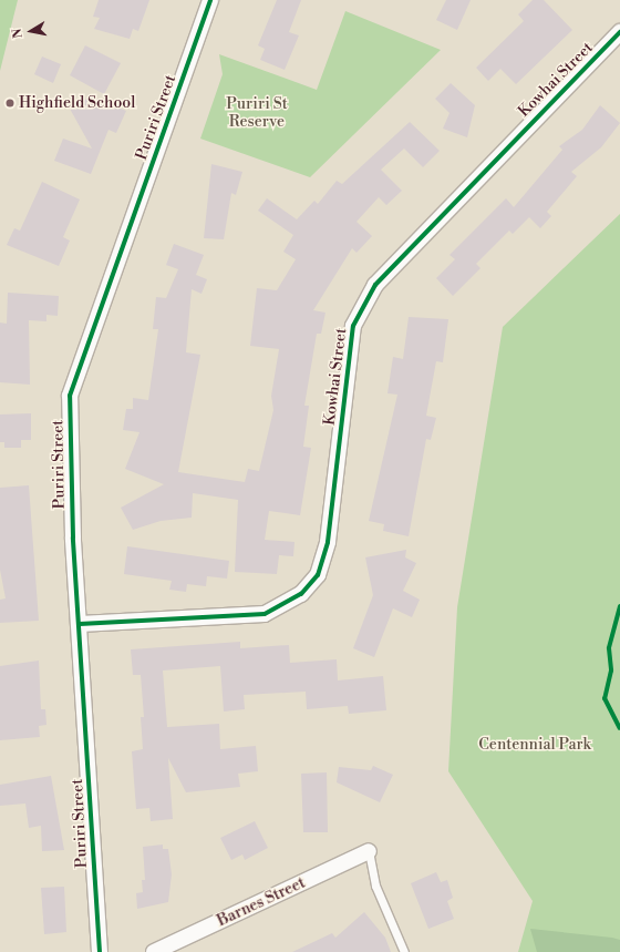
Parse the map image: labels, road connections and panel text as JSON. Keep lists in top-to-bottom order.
{
  "streets": {
    "street": ["Kowhai Street", "Puriri Street", "Barnes Street"]
  },
  "crossings": [
    ["Kowhai Street", "Puriri Street"]
  ],
  "parks": ["Puriri St Reserve", "Centennial Park"],
  "places": ["Highfield School"],
  "north": "left"
}
